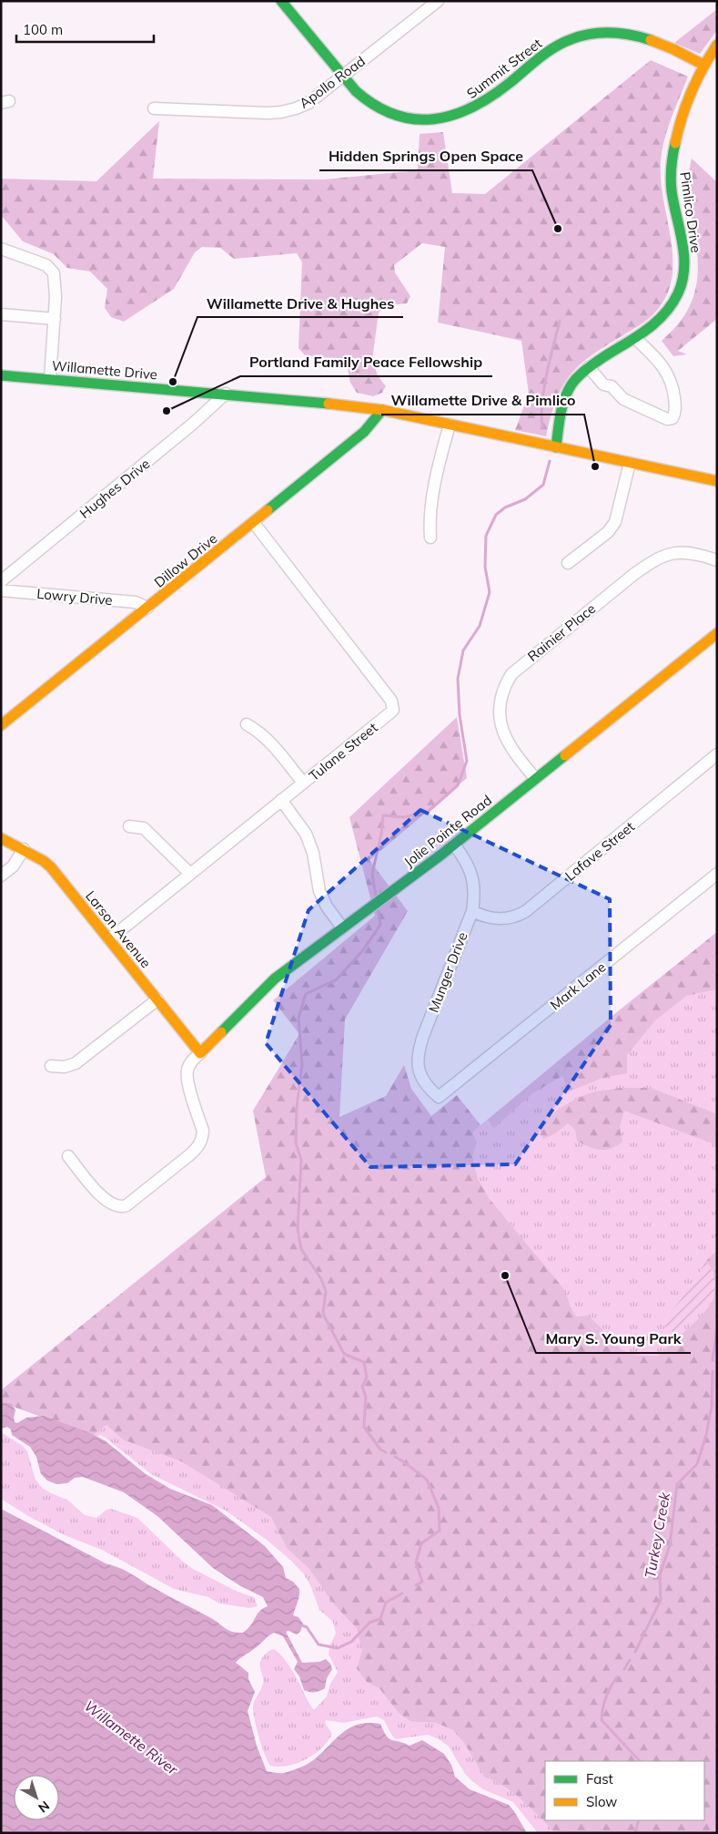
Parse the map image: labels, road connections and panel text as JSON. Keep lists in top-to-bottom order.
{
  "streets": {
    "street": [
      "Summit Street",
      "Apollo Road",
      "Pimlico Drive",
      "Willamette Drive",
      "Hughes Drive",
      "Dillow Drive",
      "Lowry Drive",
      "Rainier Place",
      "Tulane Street",
      "Jolie Pointe Road",
      "Lafave Street",
      "Larson Avenue",
      "Munger Drive",
      "Mark Lane"
    ]
  },
  "crossings": [
    ["Summit Street", "Apollo Road"],
    ["Summit Street", "Pimlico Drive"],
    ["Pimlico Drive", "Willamette Drive"],
    ["Willamette Drive", "Hughes Drive"],
    ["Willamette Drive", "Dillow Drive"],
    ["Dillow Drive", "Lowry Drive"],
    ["Dillow Drive", "Tulane Street"],
    ["Rainier Place", "Jolie Pointe Road"],
    ["Tulane Street", "Larson Avenue"],
    ["Jolie Pointe Road", "Larson Avenue"],
    ["Jolie Pointe Road", "Munger Drive"],
    ["Lafave Street", "Munger Drive"],
    ["Munger Drive", "Mark Lane"]
  ],
  "water": ["Turkey Creek", "Willamette River"],
  "places": [
    "Hidden Springs Open Space",
    "Willamette Drive & Hughes",
    "Portland Family Peace Fellowship",
    "Willamette Drive & Pimlico",
    "Mary S. Young Park"
  ],
  "legend": ["Fast", "Slow"],
  "scale_bar": "100 m",
  "north": "bottom right"
}
